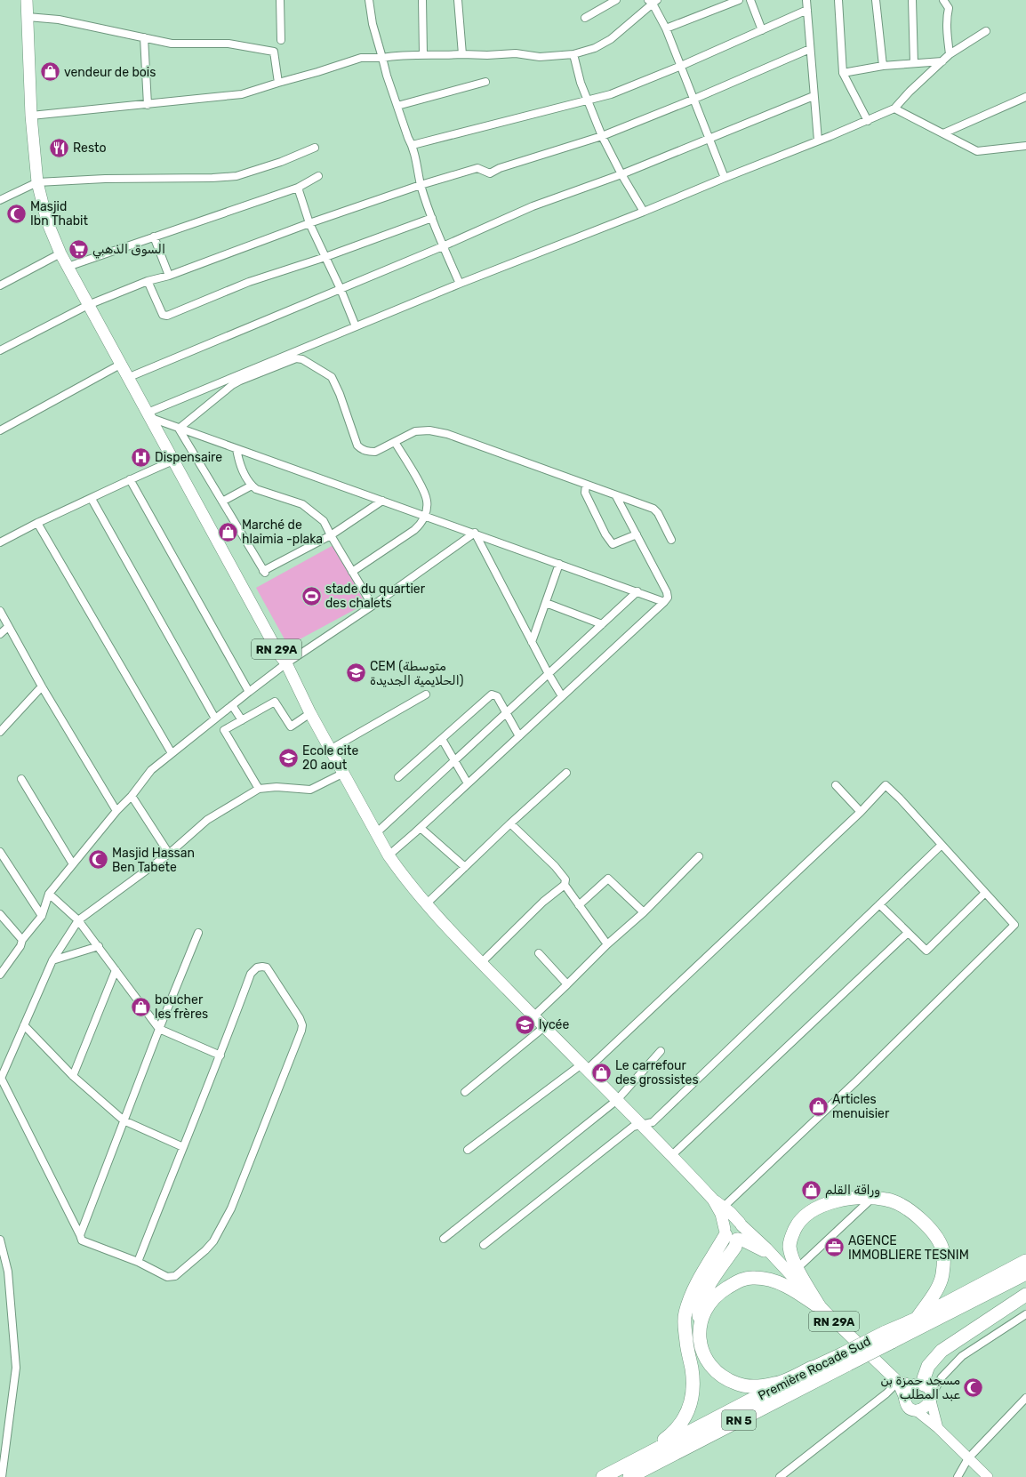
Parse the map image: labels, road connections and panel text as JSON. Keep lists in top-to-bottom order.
{
  "streets": {
    "highway": ["Première Rocade Sud", "RN 5"],
    "main road": ["RN 29A"]
  },
  "places": {
    "shop": [
      "vendeur de bois",
      "Marché de hlaimia -plaka",
      "boucher les frères",
      "Le carrefour des grossistes",
      "Articles menuisier",
      "وراقة القلم"
    ],
    "restaurant": ["Resto"],
    "mosque": ["Masjid Ibn Thabit", "Masjid Hassan Ben Tabete", "مسجد حمزة بن عبد المطلب"],
    "supermarket": ["السوق الذهبي"],
    "hospital": ["Dispensaire"],
    "sports": ["stade du quartier des chalets"],
    "school or university": ["CEM (متوسطة الحلايمية الجديدة)", "Ecole cite 20 aout", "lycée"],
    "office": ["AGENCE IMMOBLIERE TESNIM"]
  }
}
